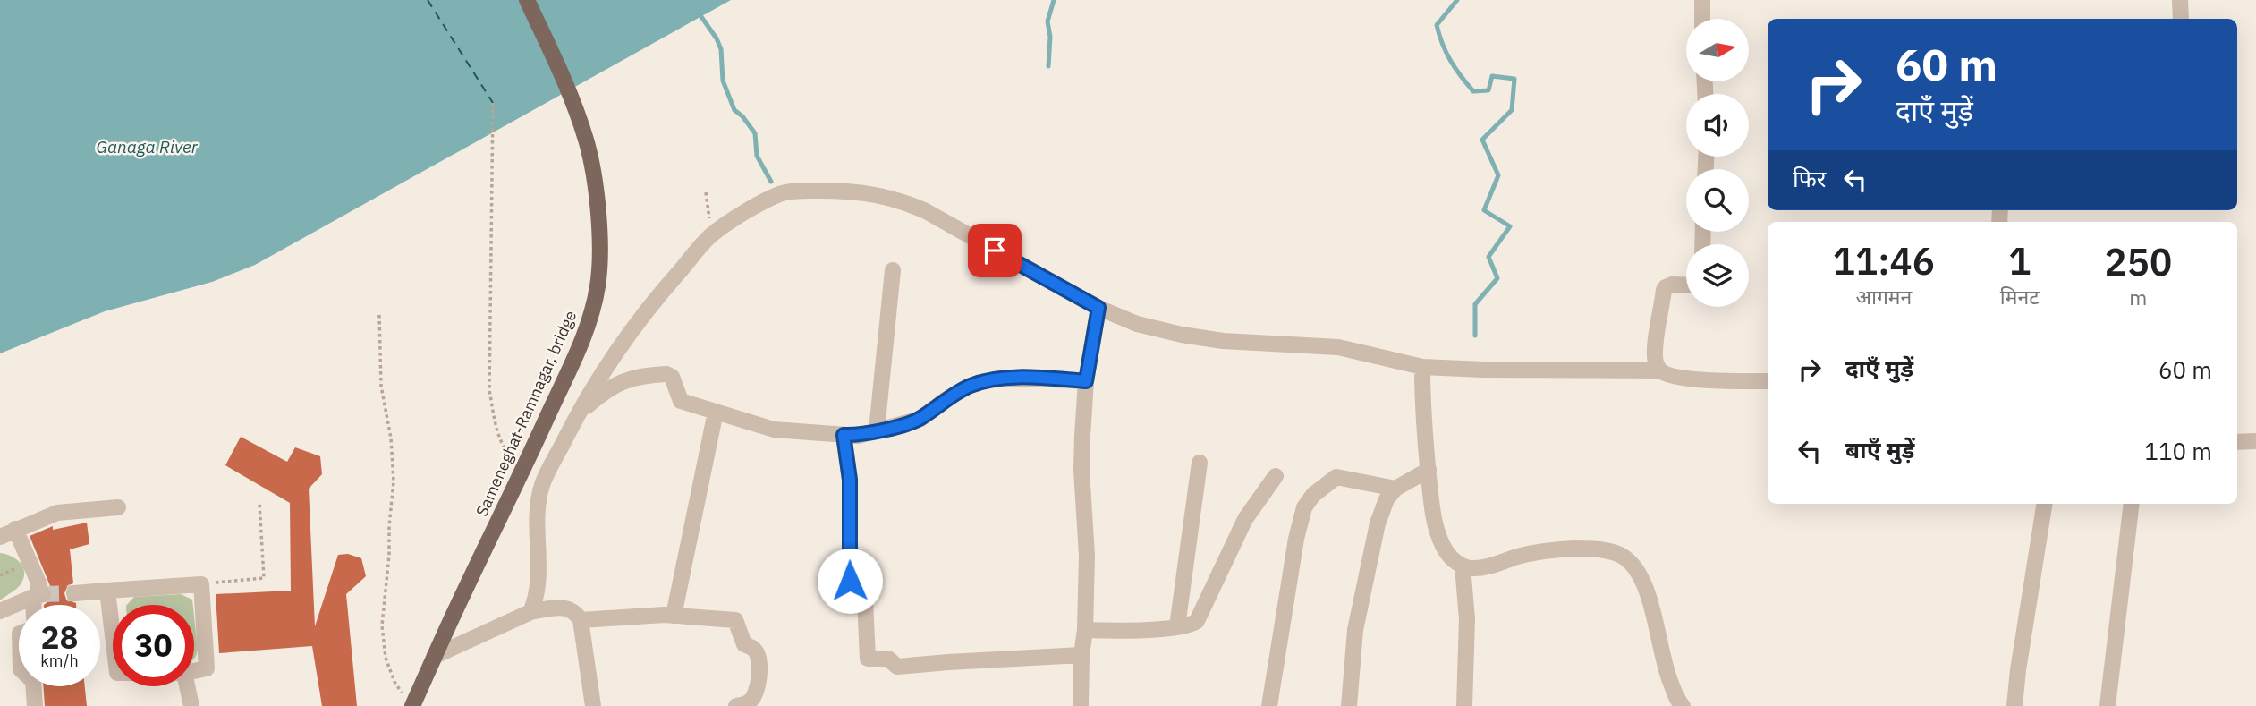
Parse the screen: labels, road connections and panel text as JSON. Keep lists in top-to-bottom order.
{
  "streets": {
    "main road": ["Sameneghat-Ramnagar, bridge"]
  },
  "water": ["Ganaga River"],
  "north": "right",
  "page": {
    "turn": ["60 m", "दाएँ मुड़ें"],
    "then": "फिर",
    "eta": [
      "11:46",
      "आगमन",
      "1",
      "मिनट",
      "250",
      "m"
    ],
    "list": [
      {
        "name": "दाएँ मुड़ें",
        "value": "60 m"
      },
      {
        "name": "बाएँ मुड़ें",
        "value": "110 m"
      }
    ],
    "speed": "28 km/h",
    "limit": "30"
  }
}
